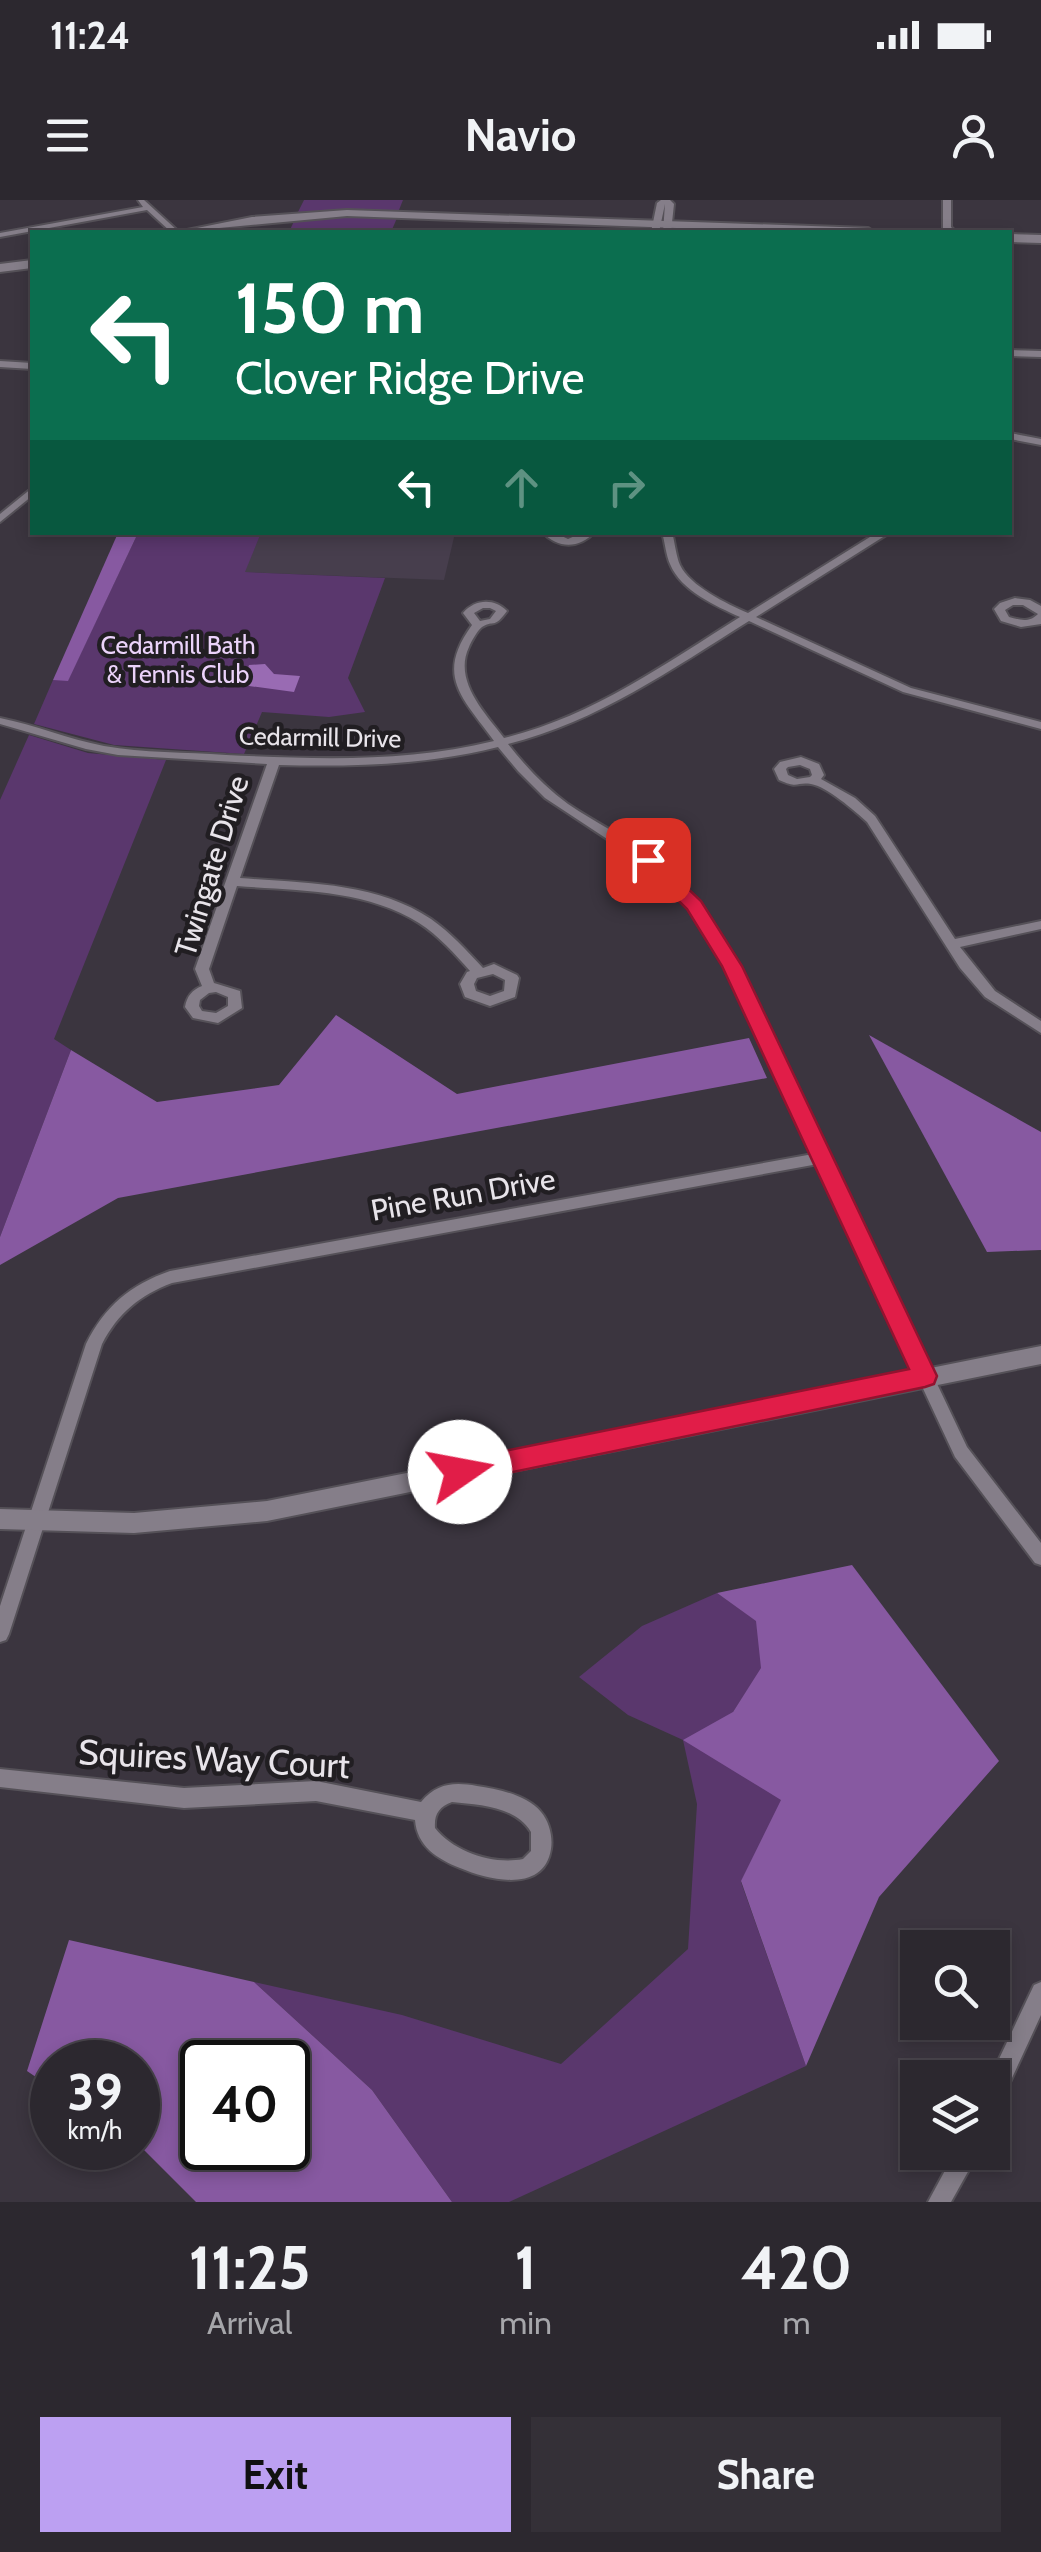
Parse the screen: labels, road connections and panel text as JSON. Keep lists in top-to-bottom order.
{
  "streets": {
    "street": [
      "Cedarmill Drive",
      "Twingate Drive",
      "Pine Run Drive",
      "Squires Way Court"
    ]
  },
  "crossings": [
    ["Cedarmill Drive", "Twingate Drive"]
  ],
  "parks": ["Cedarmill Bath & Tennis Club"],
  "page": {
    "status": "11:24",
    "header": "Navio",
    "turn": ["150 m", "Clover Ridge Drive"],
    "speed": "39 km/h",
    "limit": "40",
    "eta": [
      "11:25",
      "Arrival",
      "1",
      "min",
      "420",
      "m"
    ],
    "buttons": ["Exit", "Share"]
  }
}
